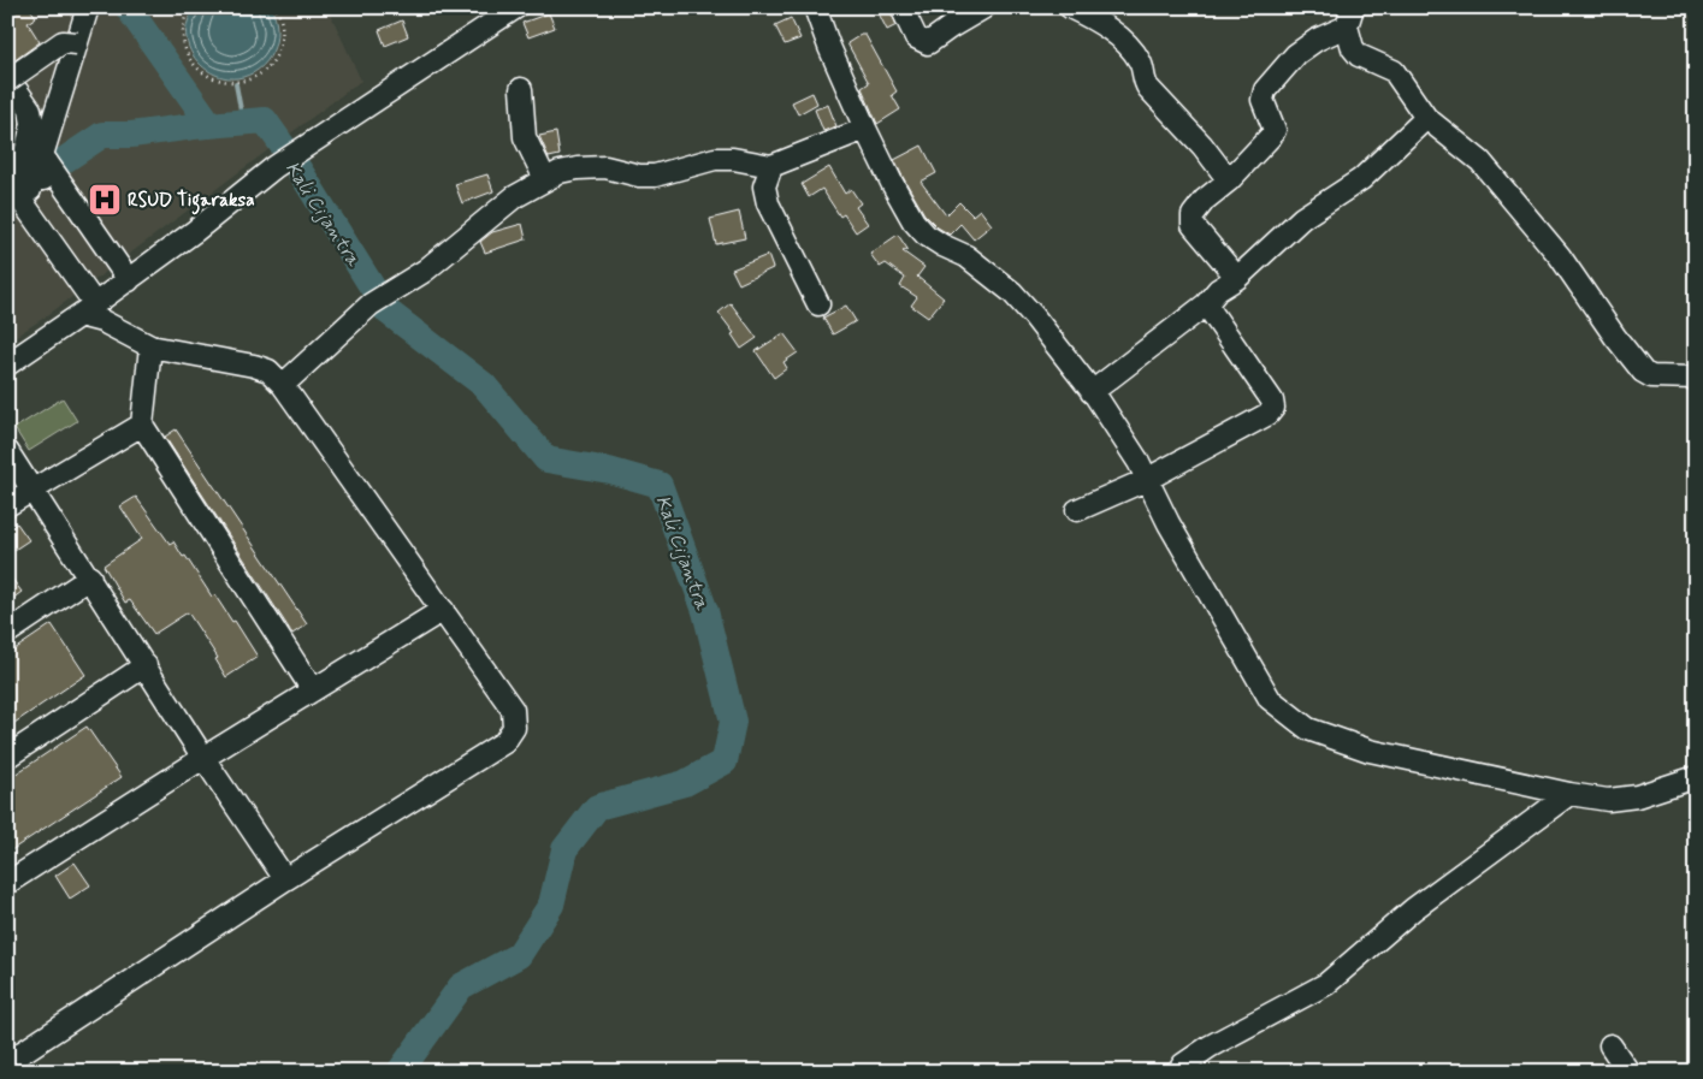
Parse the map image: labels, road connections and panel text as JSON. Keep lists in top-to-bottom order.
{
  "water": ["Kali Cijantra"],
  "places": {
    "hospital": ["RSUD Tigaraksa"]
  }
}
